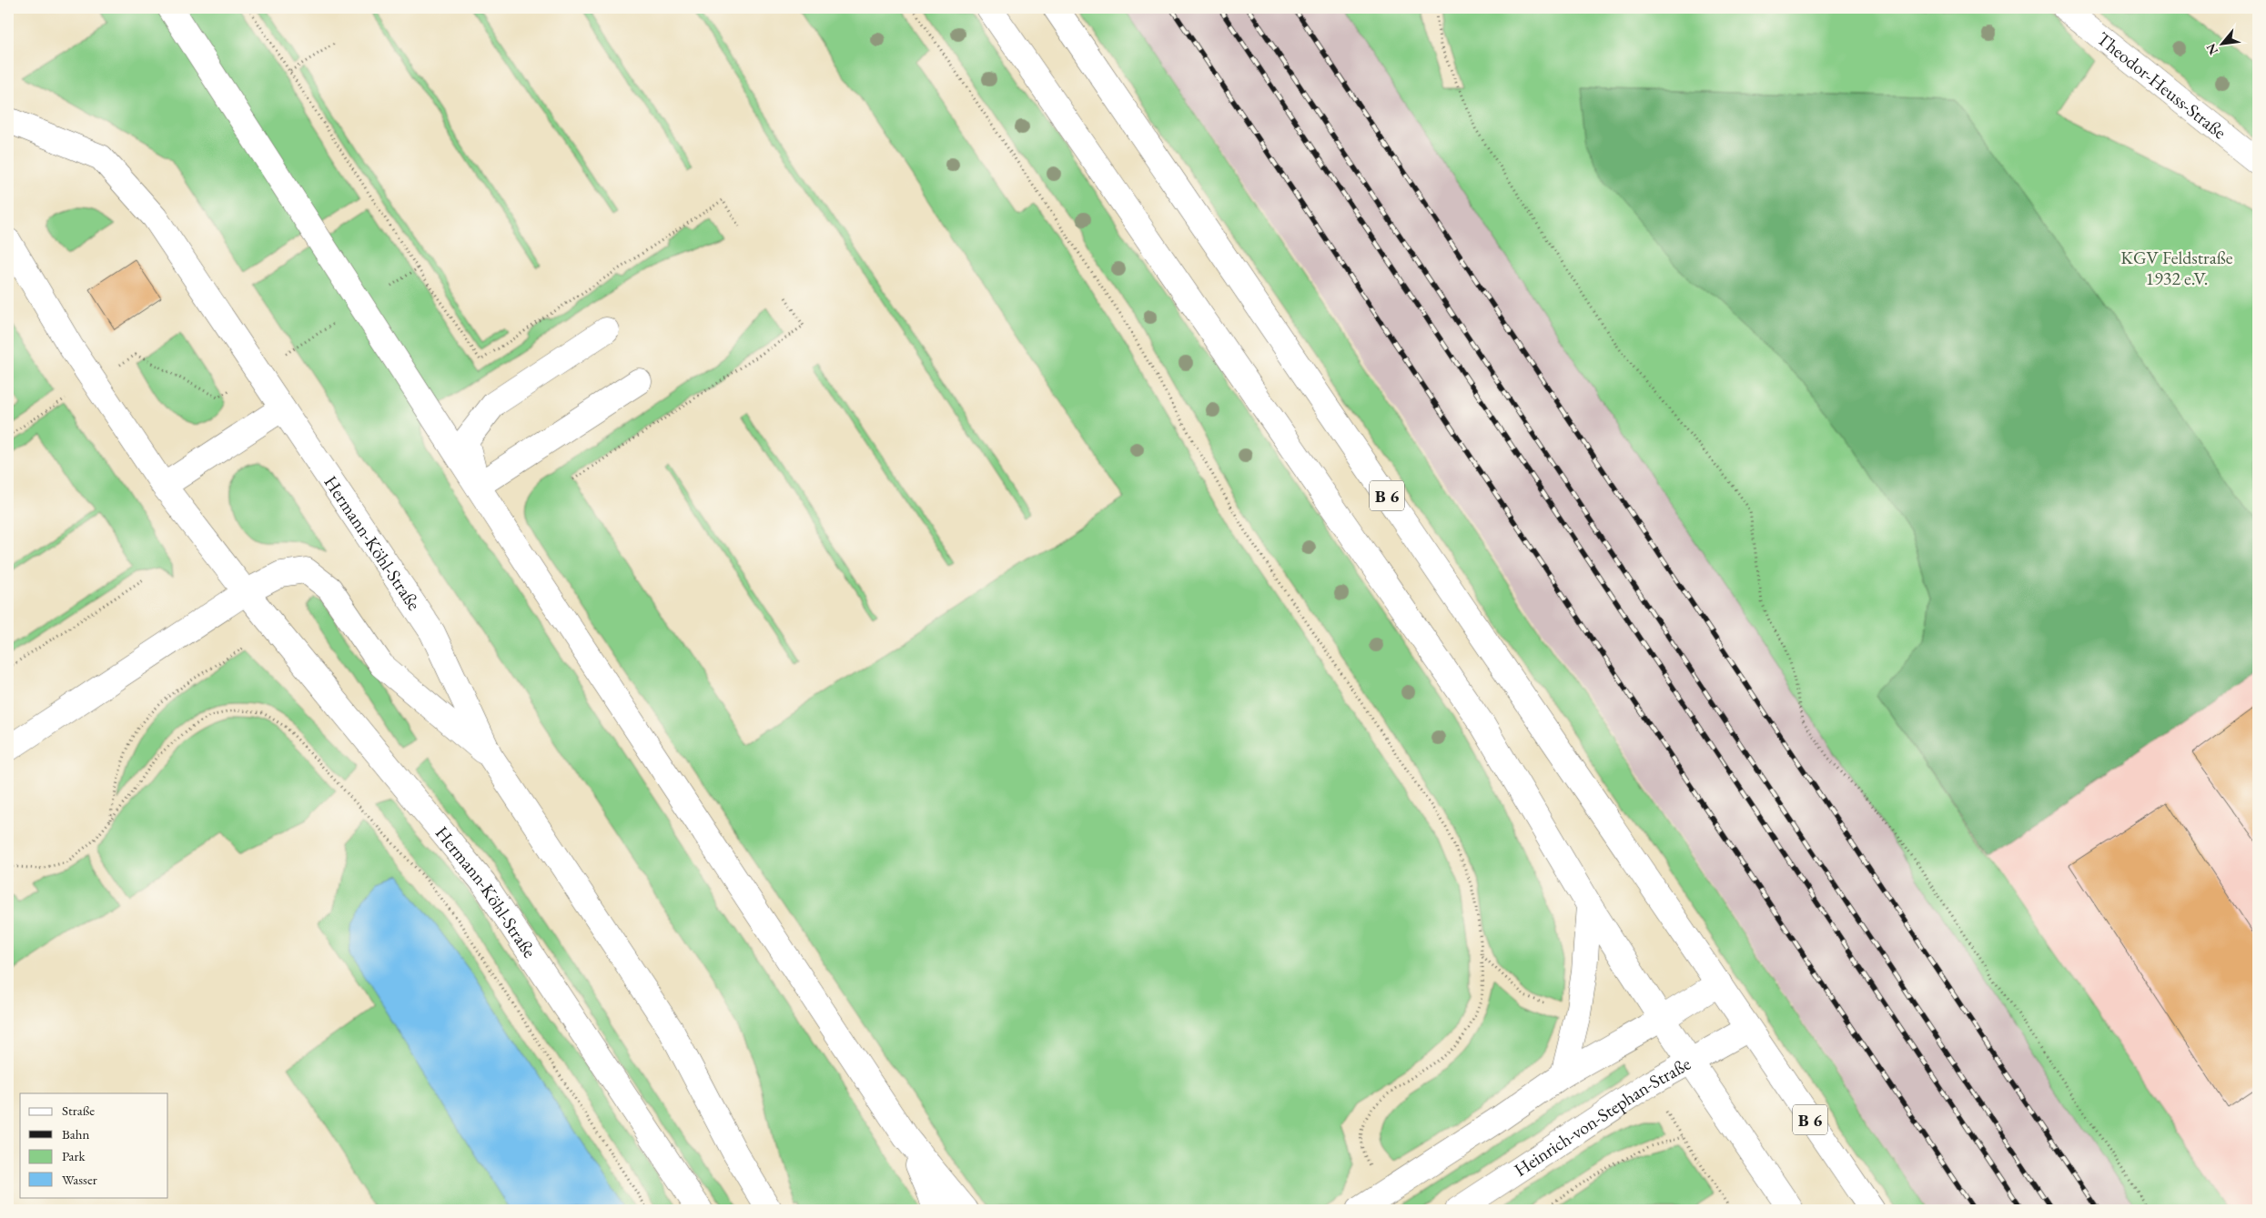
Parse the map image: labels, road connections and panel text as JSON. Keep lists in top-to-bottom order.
{
  "streets": {
    "street": [
      "Theodor-Heuss-Straße",
      "B 6",
      "Hermann-Köhl-Straße",
      "Heinrich-von-Stephan-Straße"
    ]
  },
  "crossings": [
    ["B 6", "Heinrich-von-Stephan-Straße"]
  ],
  "parks": ["KGV Feldstraße 1932 e.V."],
  "legend": [
    "Straße",
    "Bahn",
    "Park",
    "Wasser"
  ],
  "north": "bottom left"
}
